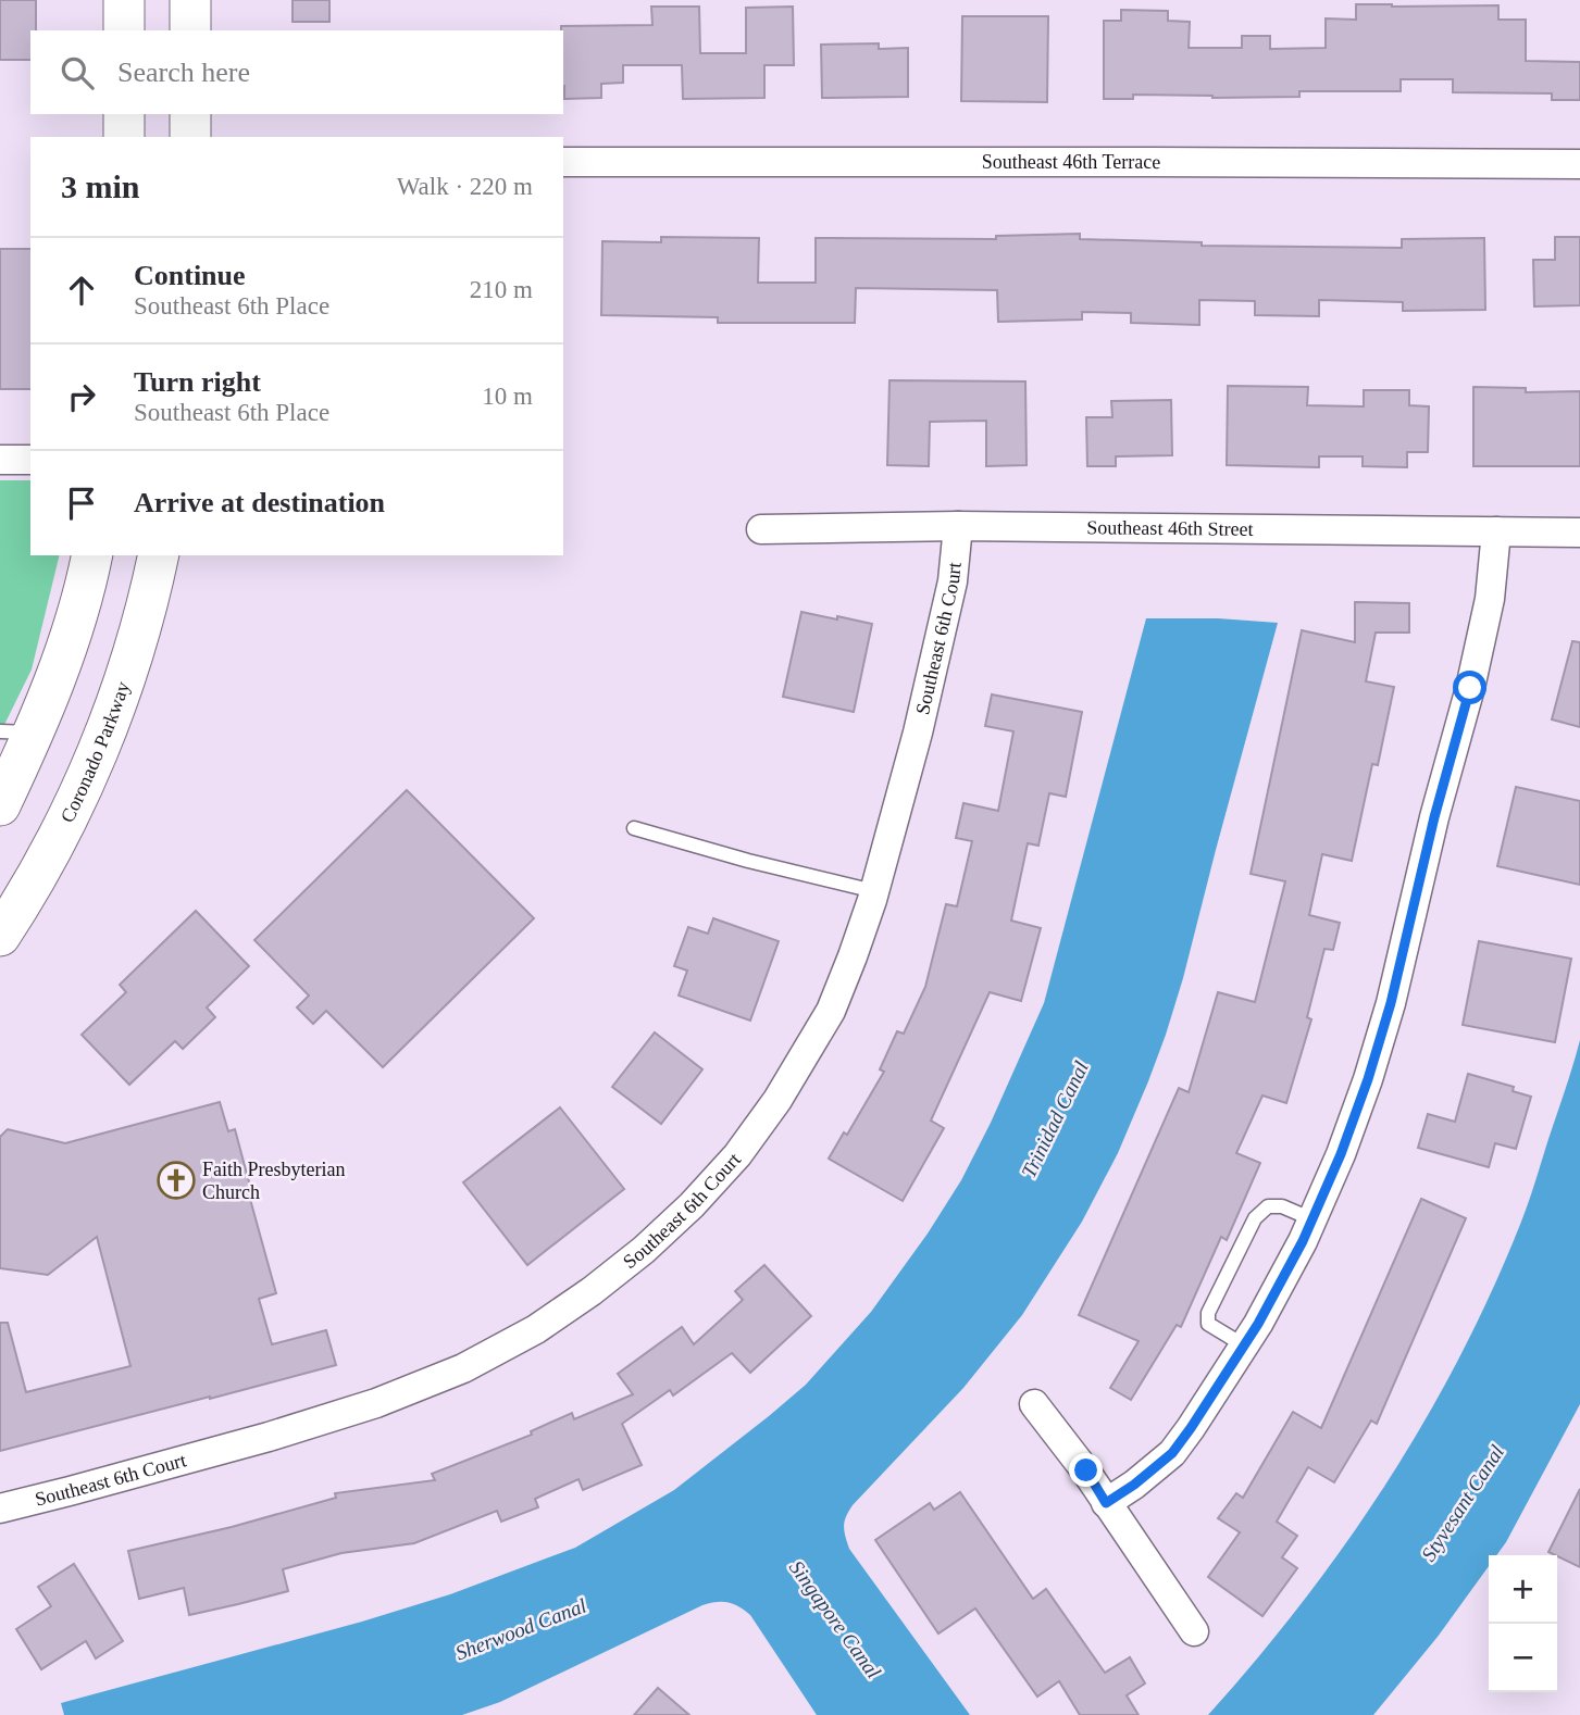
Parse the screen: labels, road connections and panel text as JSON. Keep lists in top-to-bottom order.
{
  "streets": {
    "street": [
      "Southeast 46th Terrace",
      "Southeast 46th Street",
      "Southeast 6th Court",
      "Coronado Parkway"
    ]
  },
  "crossings": [
    ["Southeast 46th Street", "Southeast 6th Court"]
  ],
  "water": [
    "Trinidad Canal",
    "Styvesant Canal",
    "Singapore Canal",
    "Sherwood Canal"
  ],
  "places": {
    "church": ["Faith Presbyterian Church"]
  },
  "page": {
    "search": "Search here",
    "heading": ["3 min", "Walk · 220 m"],
    "list": [
      ["Continue", "Southeast 6th Place", "210 m"],
      ["Turn right", "Southeast 6th Place", "10 m"],
      "Arrive at destination"
    ],
    "map_buttons": ["+", "−"]
  }
}
